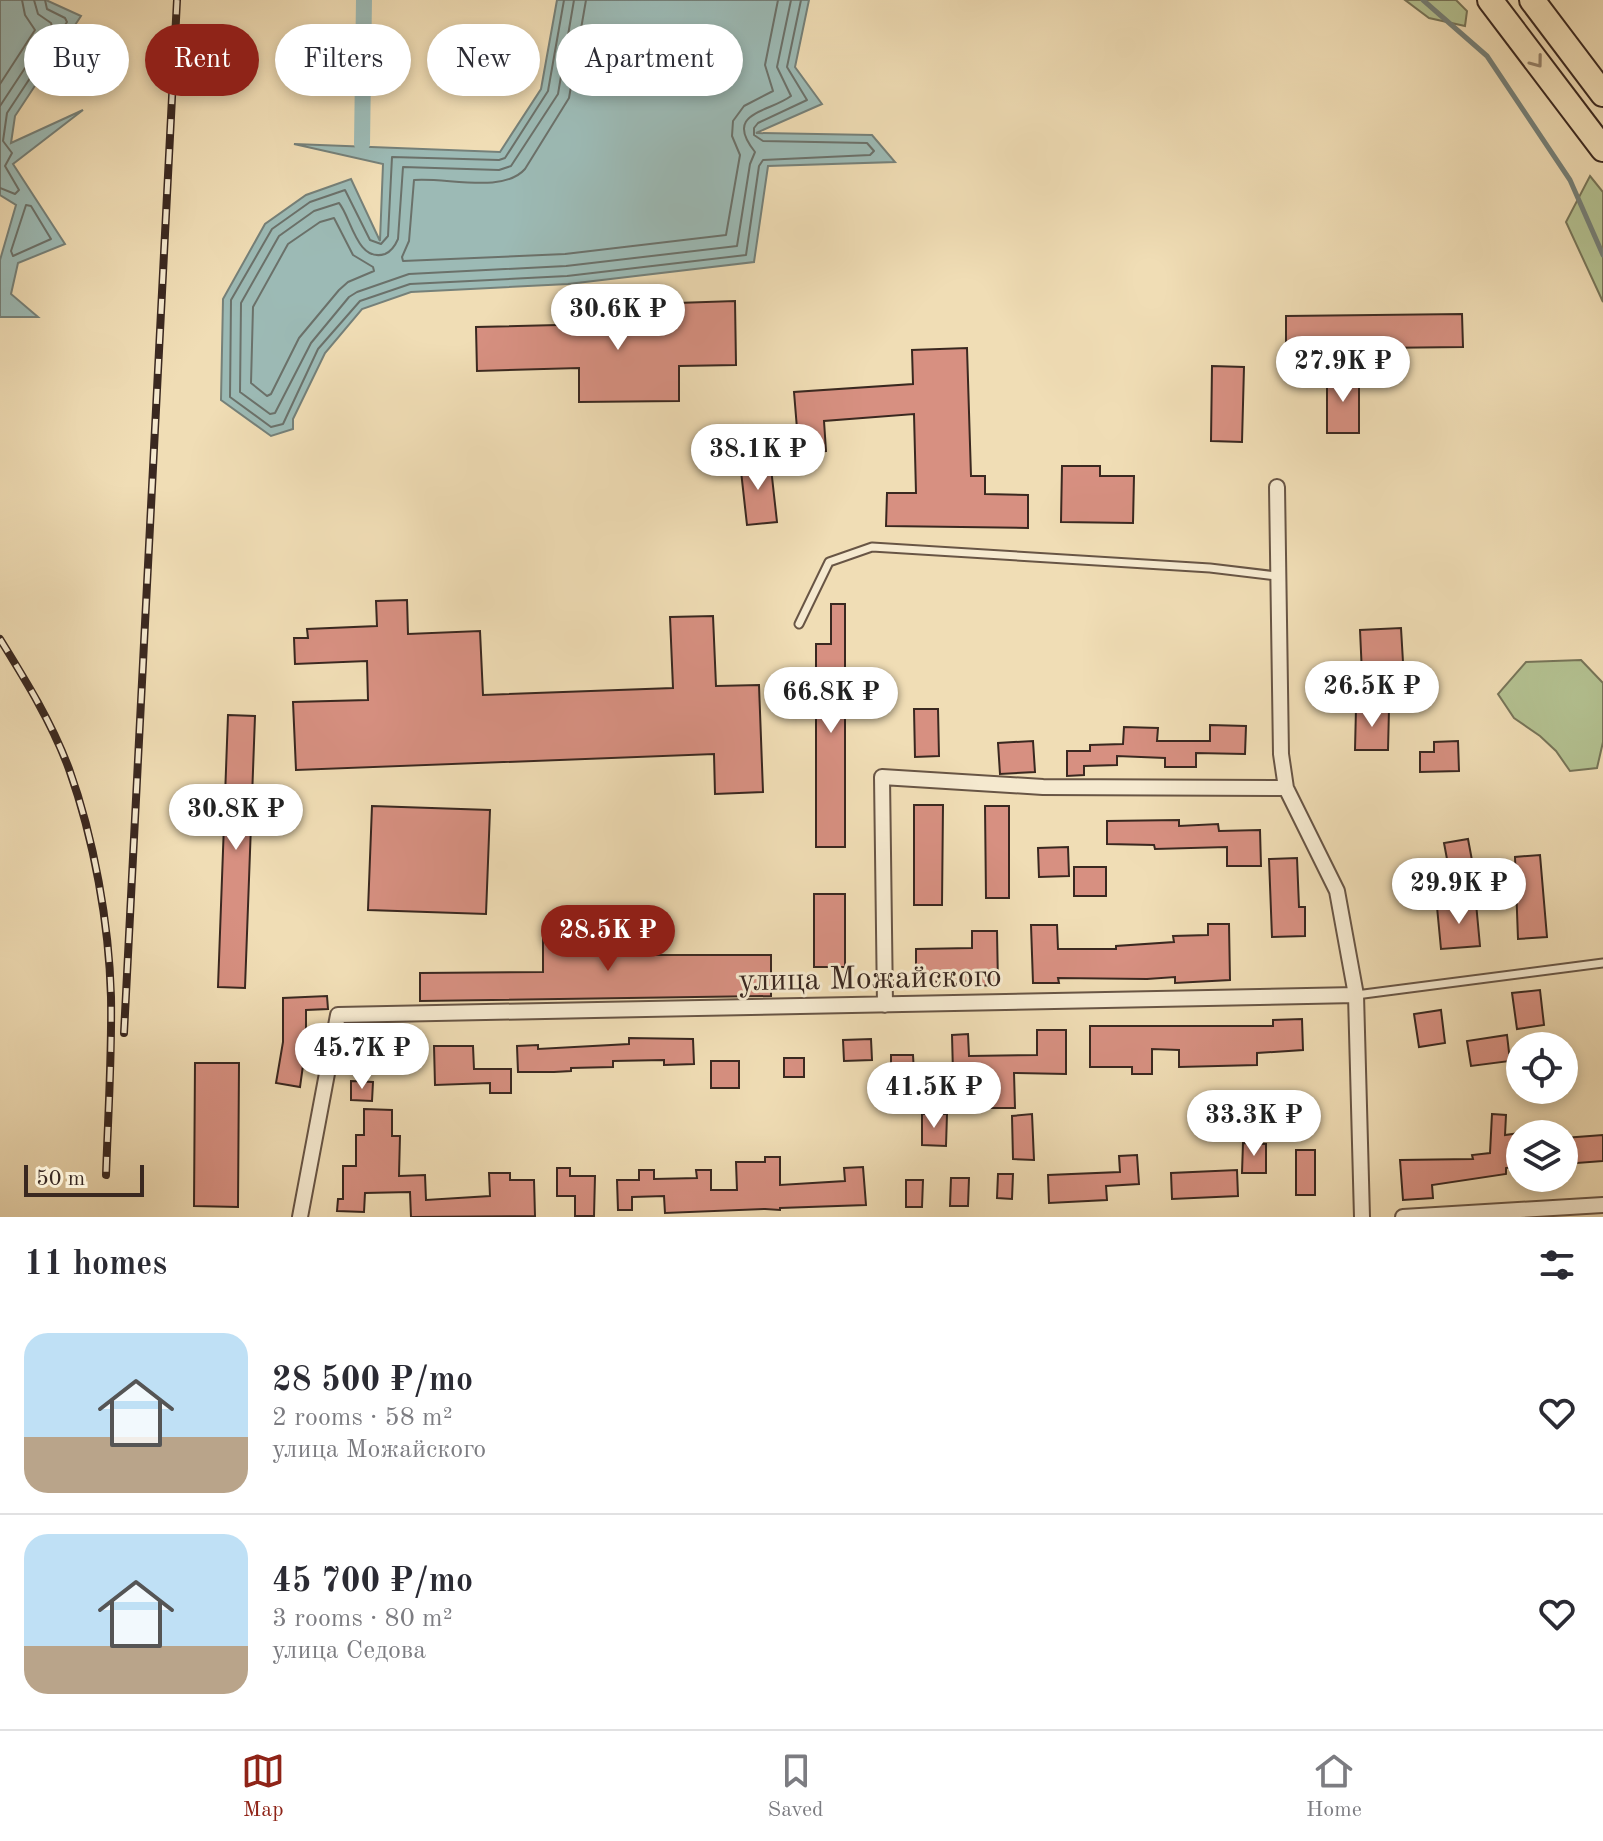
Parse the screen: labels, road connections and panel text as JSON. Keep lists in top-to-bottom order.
{
  "streets": {
    "street": ["улица Можайского"]
  },
  "scale_bar": "50 m",
  "page": {
    "chip": [
      "Buy",
      "Rent",
      "Filters",
      "New",
      "Apartment"
    ],
    "price": [
      "30.6K ₽",
      "27.9K ₽",
      "38.1K ₽",
      "26.5K ₽",
      "66.8K ₽",
      "30.8K ₽",
      "29.9K ₽",
      "28.5K ₽",
      "45.7K ₽",
      "41.5K ₽",
      "33.3K ₽"
    ],
    "scale": "50 m",
    "heading": "11 homes",
    "list": [
      {
        "name": "28 500 ₽/mo",
        "note": "2 rooms · 58 m² · улица Можайского"
      },
      {
        "name": "45 700 ₽/mo",
        "note": "3 rooms · 80 m² · улица Седова"
      }
    ],
    "tabs": ["Map", "Saved", "Home"]
  }
}
